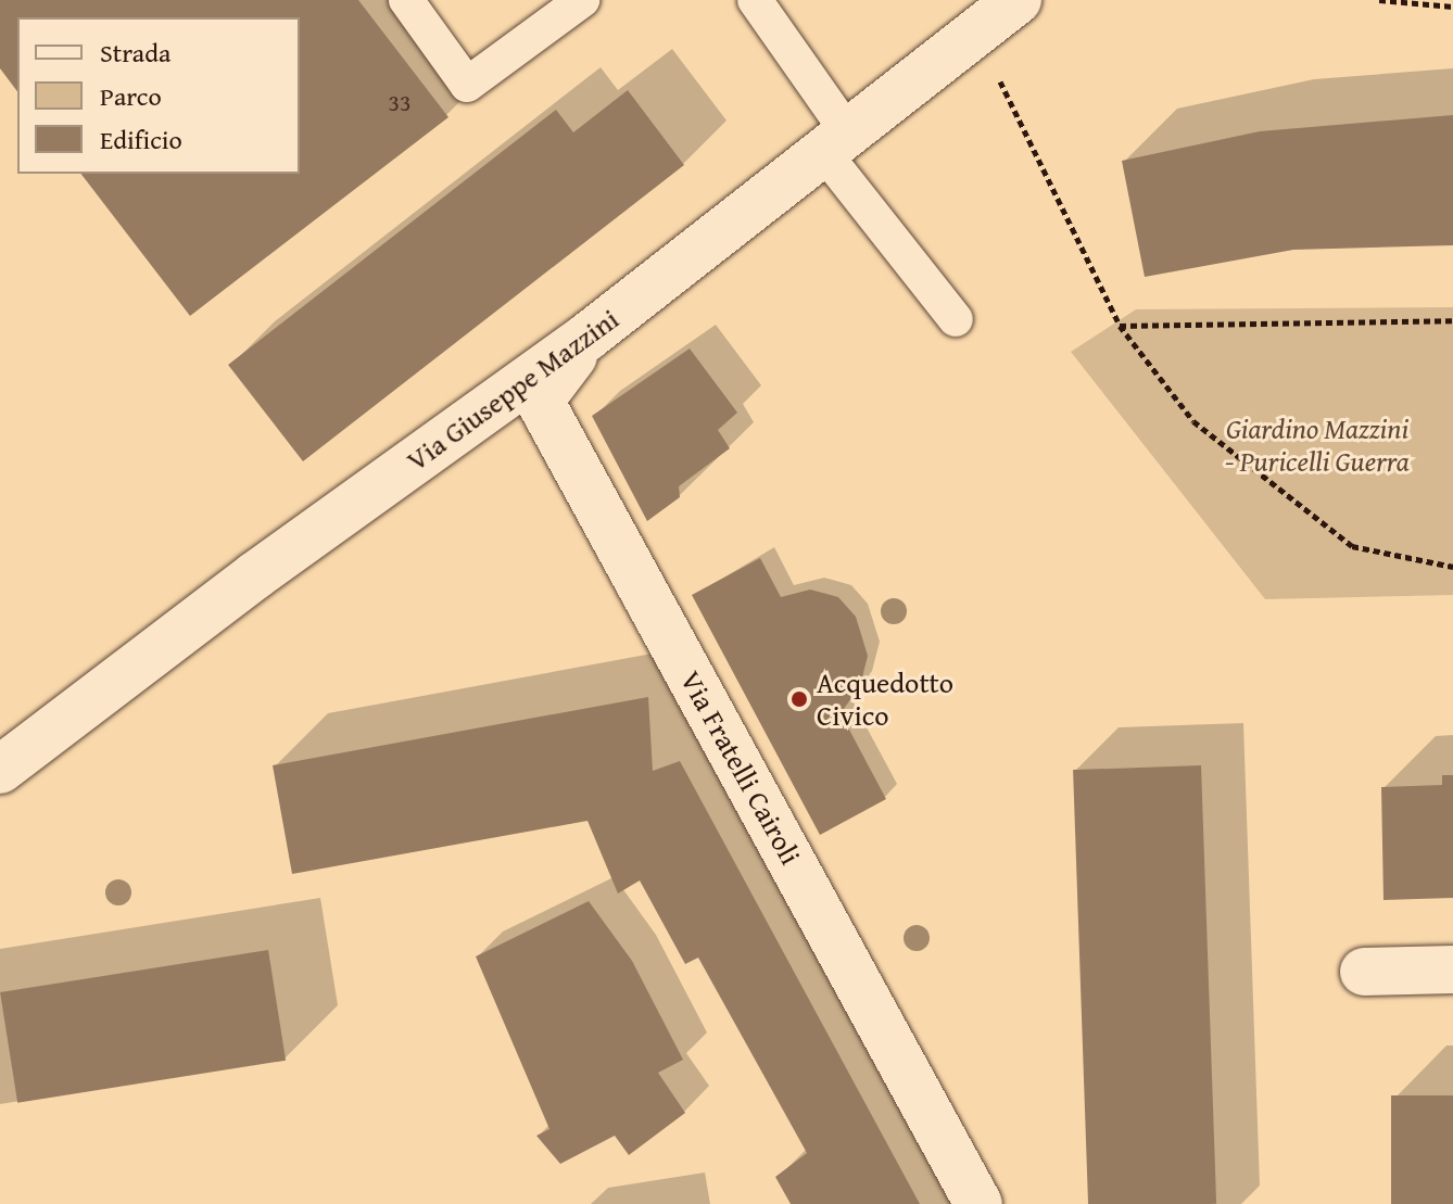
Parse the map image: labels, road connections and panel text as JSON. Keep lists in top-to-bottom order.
{
  "streets": {
    "street": ["Via Giuseppe Mazzini", "Via Fratelli Cairoli"]
  },
  "crossings": [
    ["Via Giuseppe Mazzini", "Via Fratelli Cairoli"]
  ],
  "parks": ["Giardino Mazzini - Puricelli Guerra"],
  "places": ["Acquedotto Civico"],
  "house_numbers": ["33"],
  "legend": ["Strada", "Parco", "Edificio"]
}
